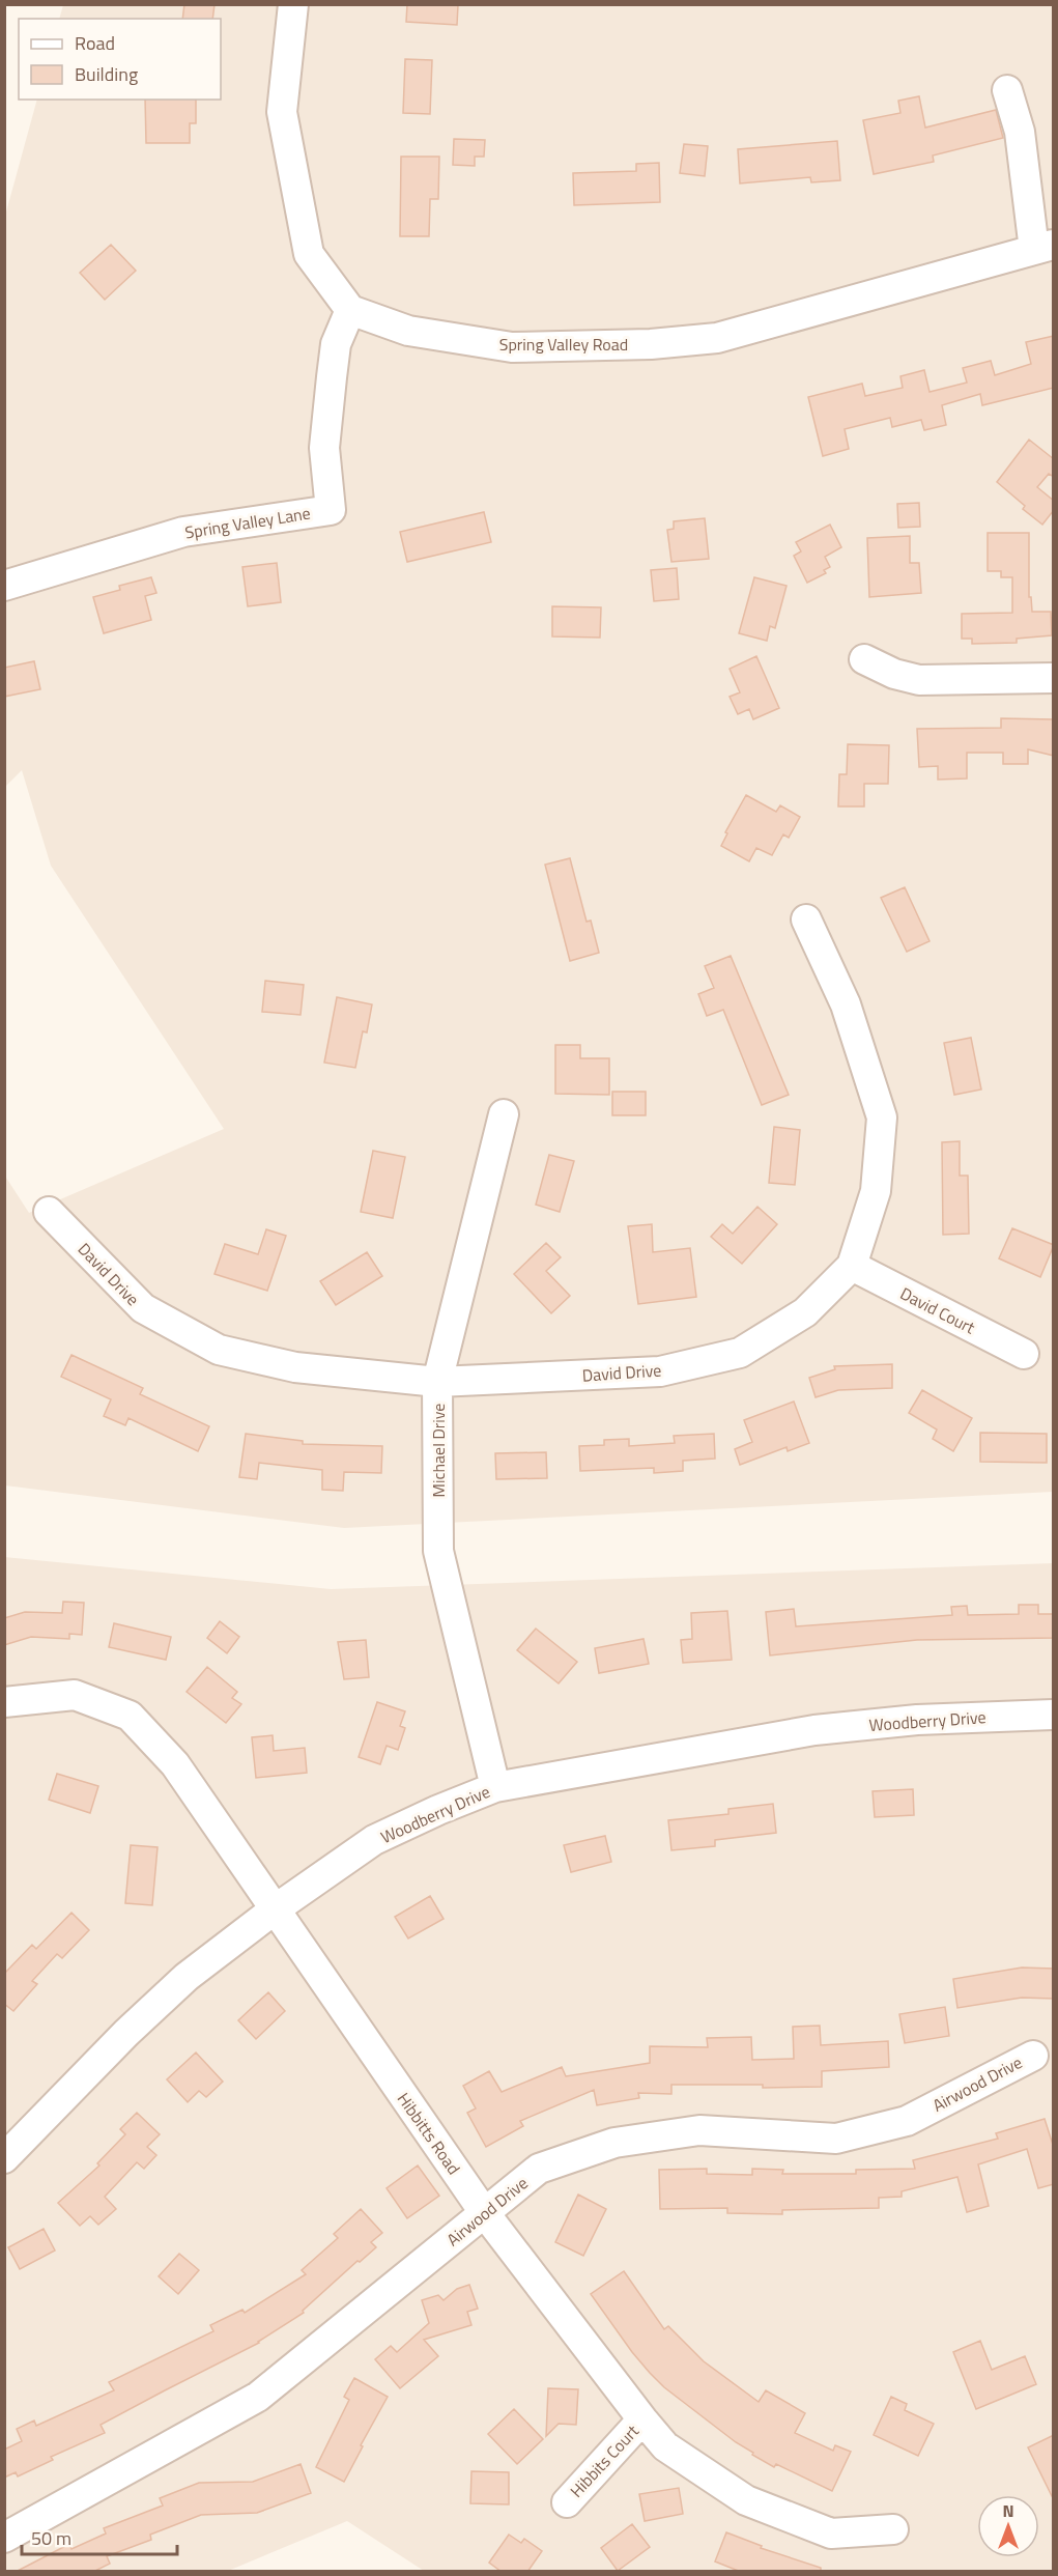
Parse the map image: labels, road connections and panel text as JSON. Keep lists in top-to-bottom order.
{
  "streets": {
    "street": [
      "Spring Valley Road",
      "Spring Valley Lane",
      "David Drive",
      "David Court",
      "Michael Drive",
      "Woodberry Drive",
      "Airwood Drive",
      "Hibbitts Road",
      "Hibbits Court"
    ]
  },
  "crossings": [
    ["Spring Valley Road", "Spring Valley Lane"],
    ["David Drive", "David Court"],
    ["David Drive", "Michael Drive"],
    ["Michael Drive", "Woodberry Drive"],
    ["Woodberry Drive", "Hibbitts Road"],
    ["Airwood Drive", "Hibbitts Road"],
    ["Hibbitts Road", "Hibbits Court"]
  ],
  "legend": ["Road", "Building"],
  "scale_bar": "50 m",
  "north": "top"
}
